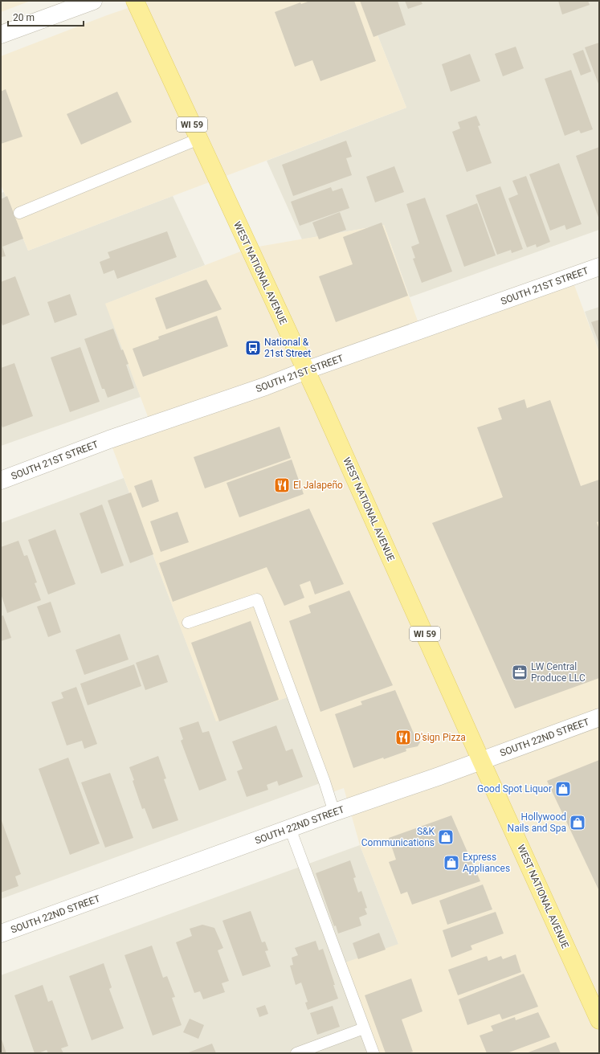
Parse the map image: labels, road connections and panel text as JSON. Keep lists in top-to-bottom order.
{
  "streets": {
    "main road": ["WI 59", "WEST NATIONAL AVENUE"],
    "street": ["SOUTH 21ST STREET", "SOUTH 22ND STREET"]
  },
  "crossings": [
    ["WEST NATIONAL AVENUE", "SOUTH 21ST STREET"],
    ["WEST NATIONAL AVENUE", "SOUTH 22ND STREET"]
  ],
  "places": {
    "bus stop": ["National & 21st Street"],
    "restaurant": ["El Jalapeño", "D'sign Pizza"],
    "office": ["LW Central Produce LLC"],
    "shop": [
      "Good Spot Liquor",
      "Hollywood Nails and Spa",
      "S&K Communications",
      "Express Appliances"
    ]
  },
  "scale_bar": "20 m"
}
